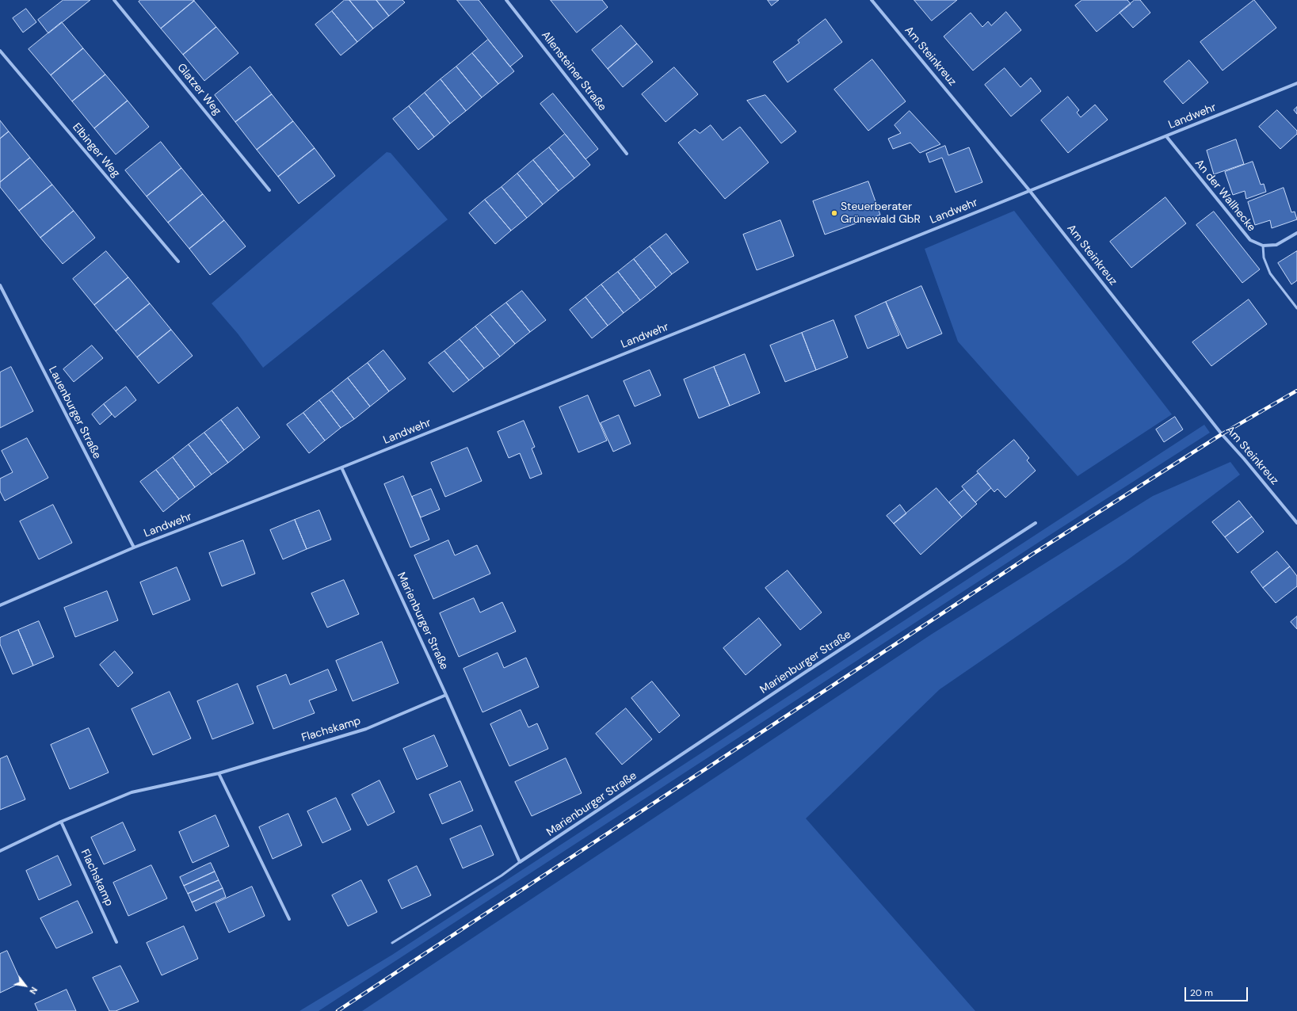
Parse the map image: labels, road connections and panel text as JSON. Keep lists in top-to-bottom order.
{
  "streets": {
    "street": [
      "Am Steinkreuz",
      "Allensteiner Straße",
      "Glatzer Weg",
      "Landwehr",
      "Elbinger Weg",
      "An der Wallhecke",
      "Lauenburger Straße",
      "Marienburger Straße",
      "Flachskamp"
    ]
  },
  "crossings": [
    ["Am Steinkreuz", "Landwehr"],
    ["Landwehr", "An der Wallhecke"],
    ["Landwehr", "Lauenburger Straße"],
    ["Landwehr", "Marienburger Straße"],
    ["Marienburger Straße", "Flachskamp"]
  ],
  "places": ["Steuerberater Grünewald GbR"],
  "scale_bar": "20 m",
  "north": "bottom right"
}
